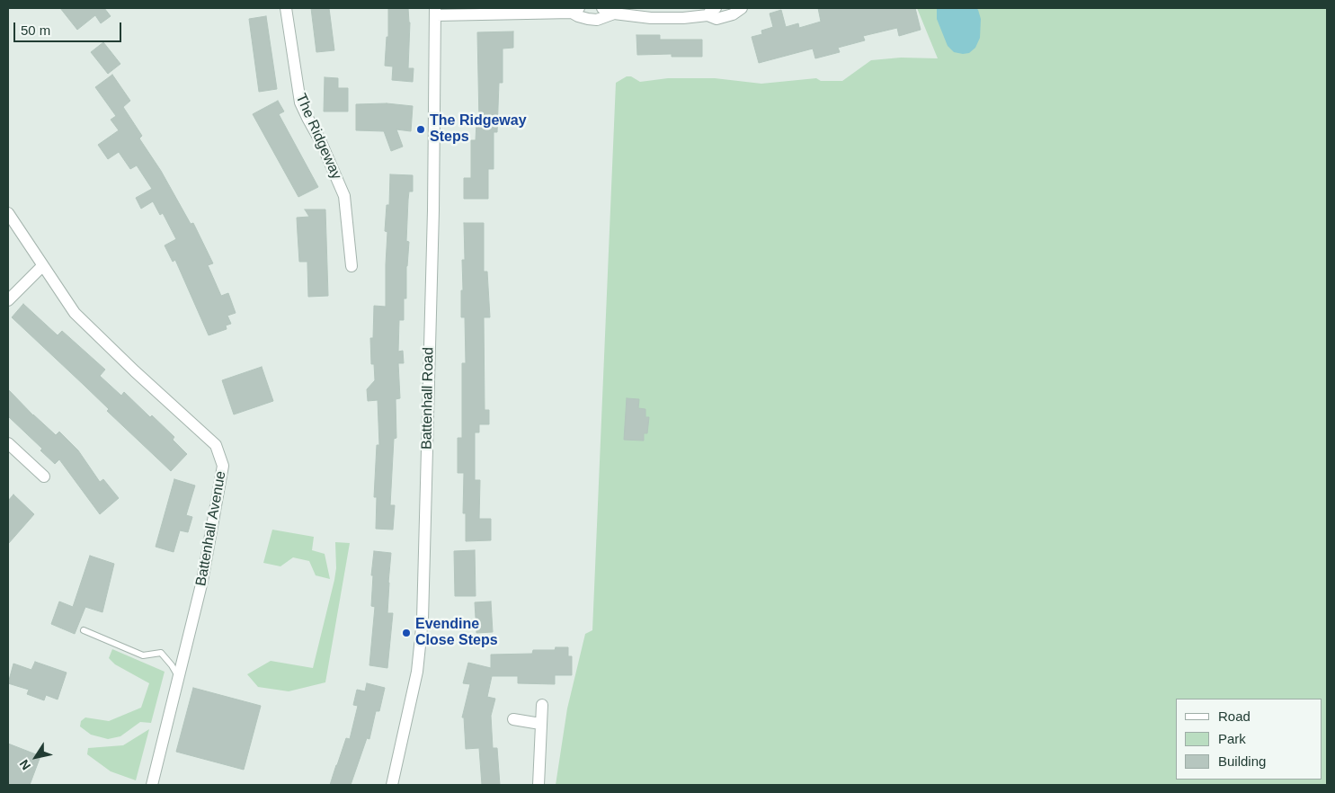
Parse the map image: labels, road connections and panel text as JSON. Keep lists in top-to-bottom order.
{
  "streets": {
    "street": ["The Ridgeway", "Battenhall Road", "Battenhall Avenue"]
  },
  "places": ["The Ridgeway Steps", "Evendine Close Steps"],
  "legend": ["Road", "Park", "Building"],
  "scale_bar": "50 m",
  "north": "bottom left"
}
